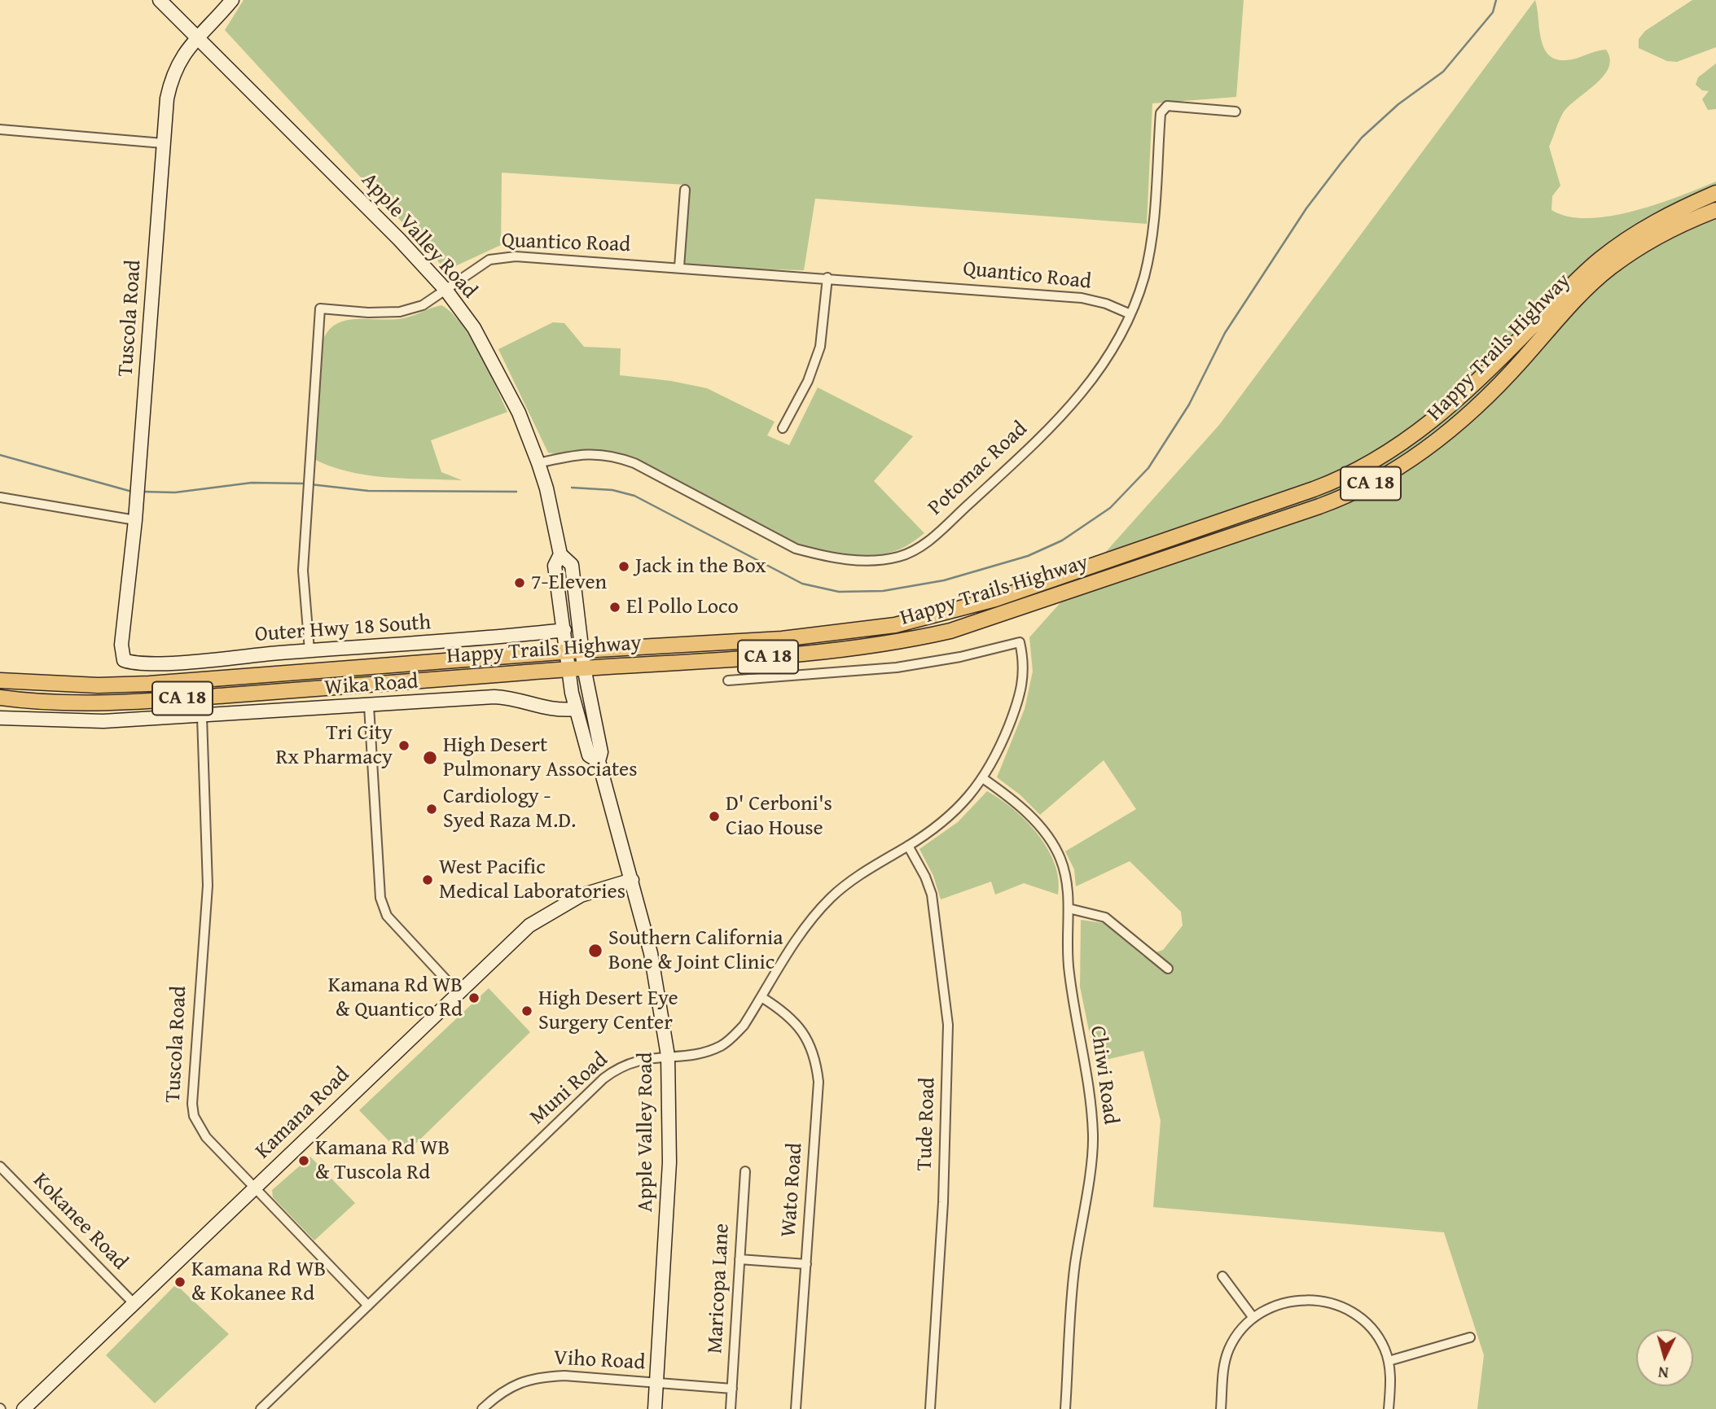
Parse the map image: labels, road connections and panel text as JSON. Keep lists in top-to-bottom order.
{
  "streets": {
    "main road": ["Happy Trails Highway", "CA 18"],
    "street": [
      "Apple Valley Road",
      "Quantico Road",
      "Tuscola Road",
      "Potomac Road",
      "Outer Hwy 18 South",
      "Wika Road",
      "Chiwi Road",
      "Muni Road",
      "Kamana Road",
      "Tude Road",
      "Wato Road",
      "Kokanee Road",
      "Maricopa Lane",
      "Viho Road"
    ]
  },
  "crossings": [
    ["Apple Valley Road", "Quantico Road"],
    ["Apple Valley Road", "Tuscola Road"],
    ["Apple Valley Road", "Happy Trails Highway"],
    ["Apple Valley Road", "Potomac Road"],
    ["Apple Valley Road", "Outer Hwy 18 South"],
    ["Apple Valley Road", "Wika Road"],
    ["Apple Valley Road", "Muni Road"],
    ["Apple Valley Road", "Kamana Road"],
    ["Apple Valley Road", "Viho Road"],
    ["Quantico Road", "Potomac Road"],
    ["Quantico Road", "Outer Hwy 18 South"],
    ["Tuscola Road", "Outer Hwy 18 South"],
    ["Tuscola Road", "Wika Road"],
    ["Tuscola Road", "Muni Road"],
    ["Tuscola Road", "Kamana Road"],
    ["Chiwi Road", "Muni Road"],
    ["Muni Road", "Tude Road"],
    ["Muni Road", "Wato Road"],
    ["Kamana Road", "Kokanee Road"],
    ["Maricopa Lane", "Viho Road"]
  ],
  "places": [
    "Jack in the Box",
    "7-Eleven",
    "El Pollo Loco",
    "Tri City Rx Pharmacy",
    "High Desert Pulmonary Associates",
    "Cardiology - Syed Raza M.D.",
    "D' Cerboni's Ciao House",
    "West Pacific Medical Laboratories",
    "Southern California Bone & Joint Clinic",
    "Kamana Rd WB & Quantico Rd",
    "High Desert Eye Surgery Center",
    "Kamana Rd WB & Tuscola Rd",
    "Kamana Rd WB & Kokanee Rd"
  ],
  "north": "bottom"
}
